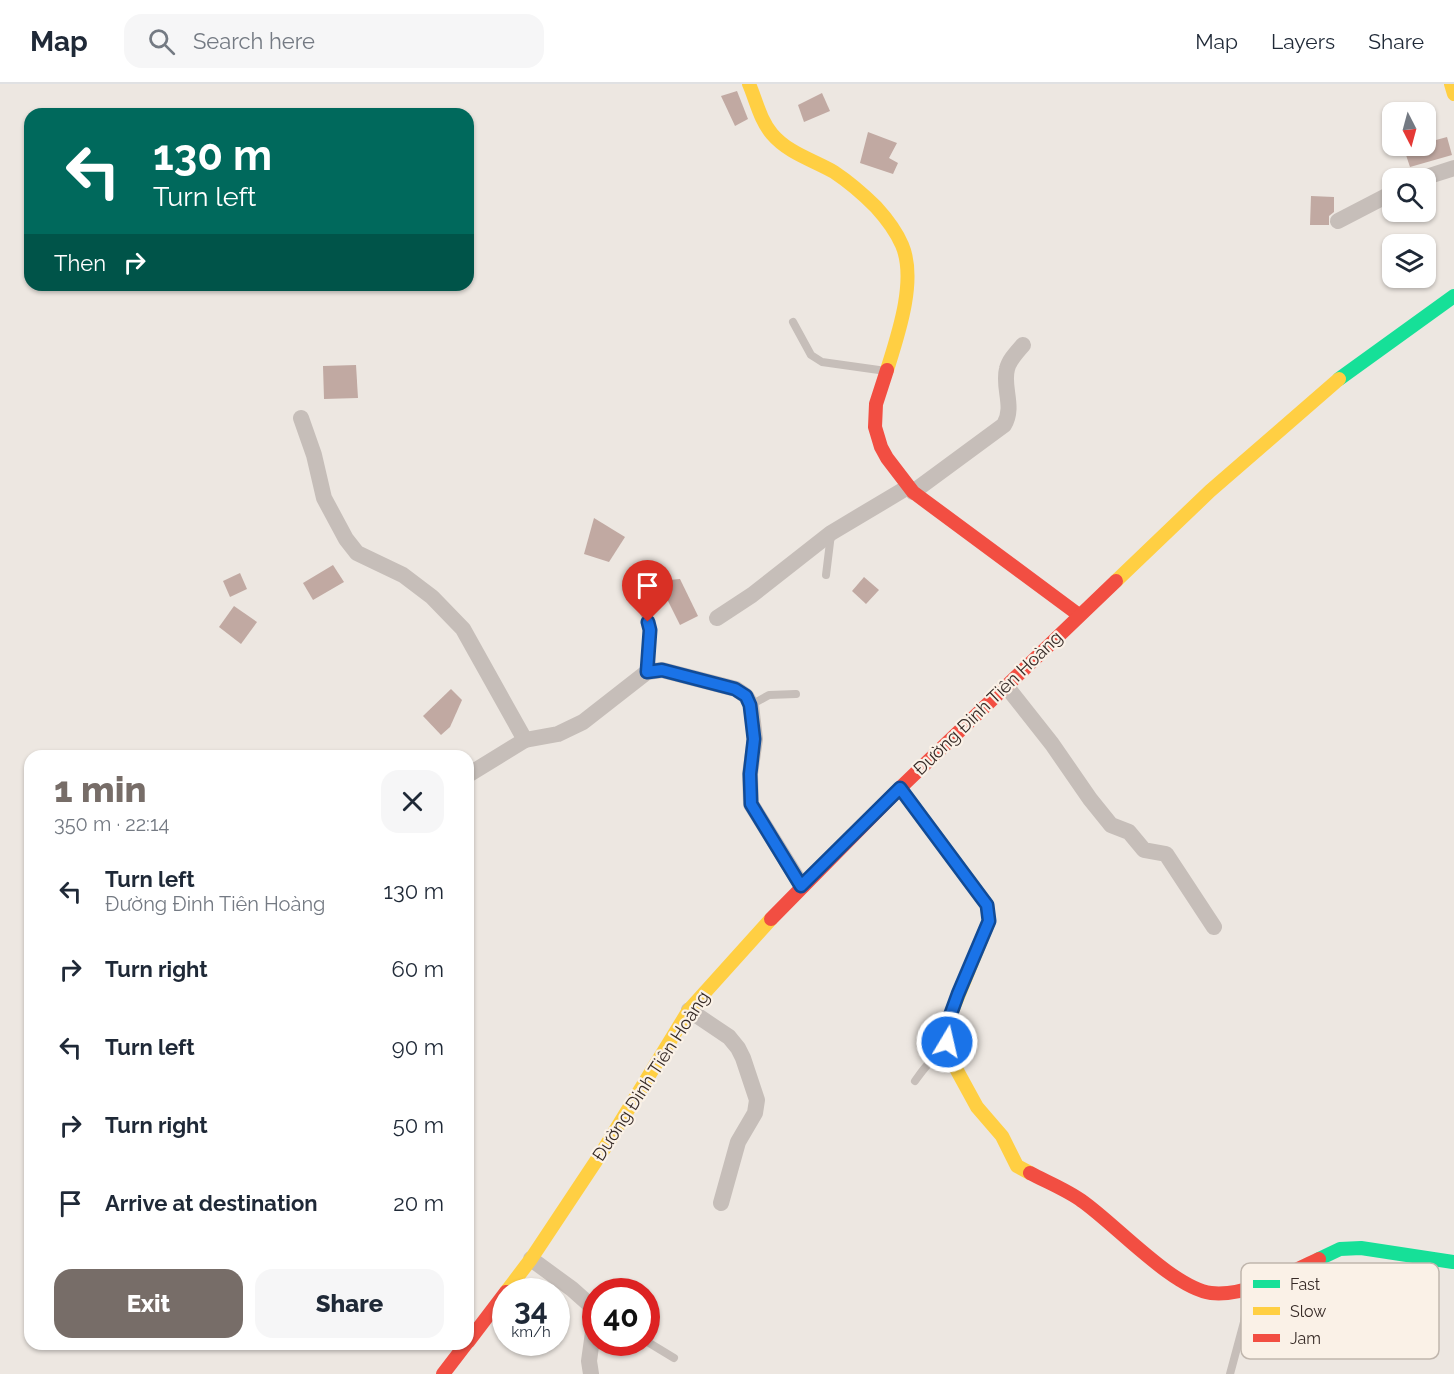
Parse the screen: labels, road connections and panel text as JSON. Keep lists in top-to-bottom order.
{
  "streets": {
    "street": ["Đường Đinh Tiên Hoàng"]
  },
  "legend": ["Fast", "Slow", "Jam"],
  "north": "bottom",
  "page": {
    "header": "Map",
    "search": "Search here",
    "nav": ["Map", "Layers", "Share"],
    "turn": ["130 m", "Turn left"],
    "then": "Then",
    "heading": ["1 min", "350 m · 22:14"],
    "list": [
      {
        "name": "Turn left",
        "note": "Đường Đinh Tiên Hoàng",
        "value": "130 m"
      },
      {
        "name": "Turn right",
        "value": "60 m"
      },
      {
        "name": "Turn left",
        "value": "90 m"
      },
      {
        "name": "Turn right",
        "value": "50 m"
      },
      {
        "name": "Arrive at destination",
        "value": "20 m"
      }
    ],
    "buttons": ["Exit", "Share"],
    "speed": "34 km/h",
    "limit": "40"
  }
}
